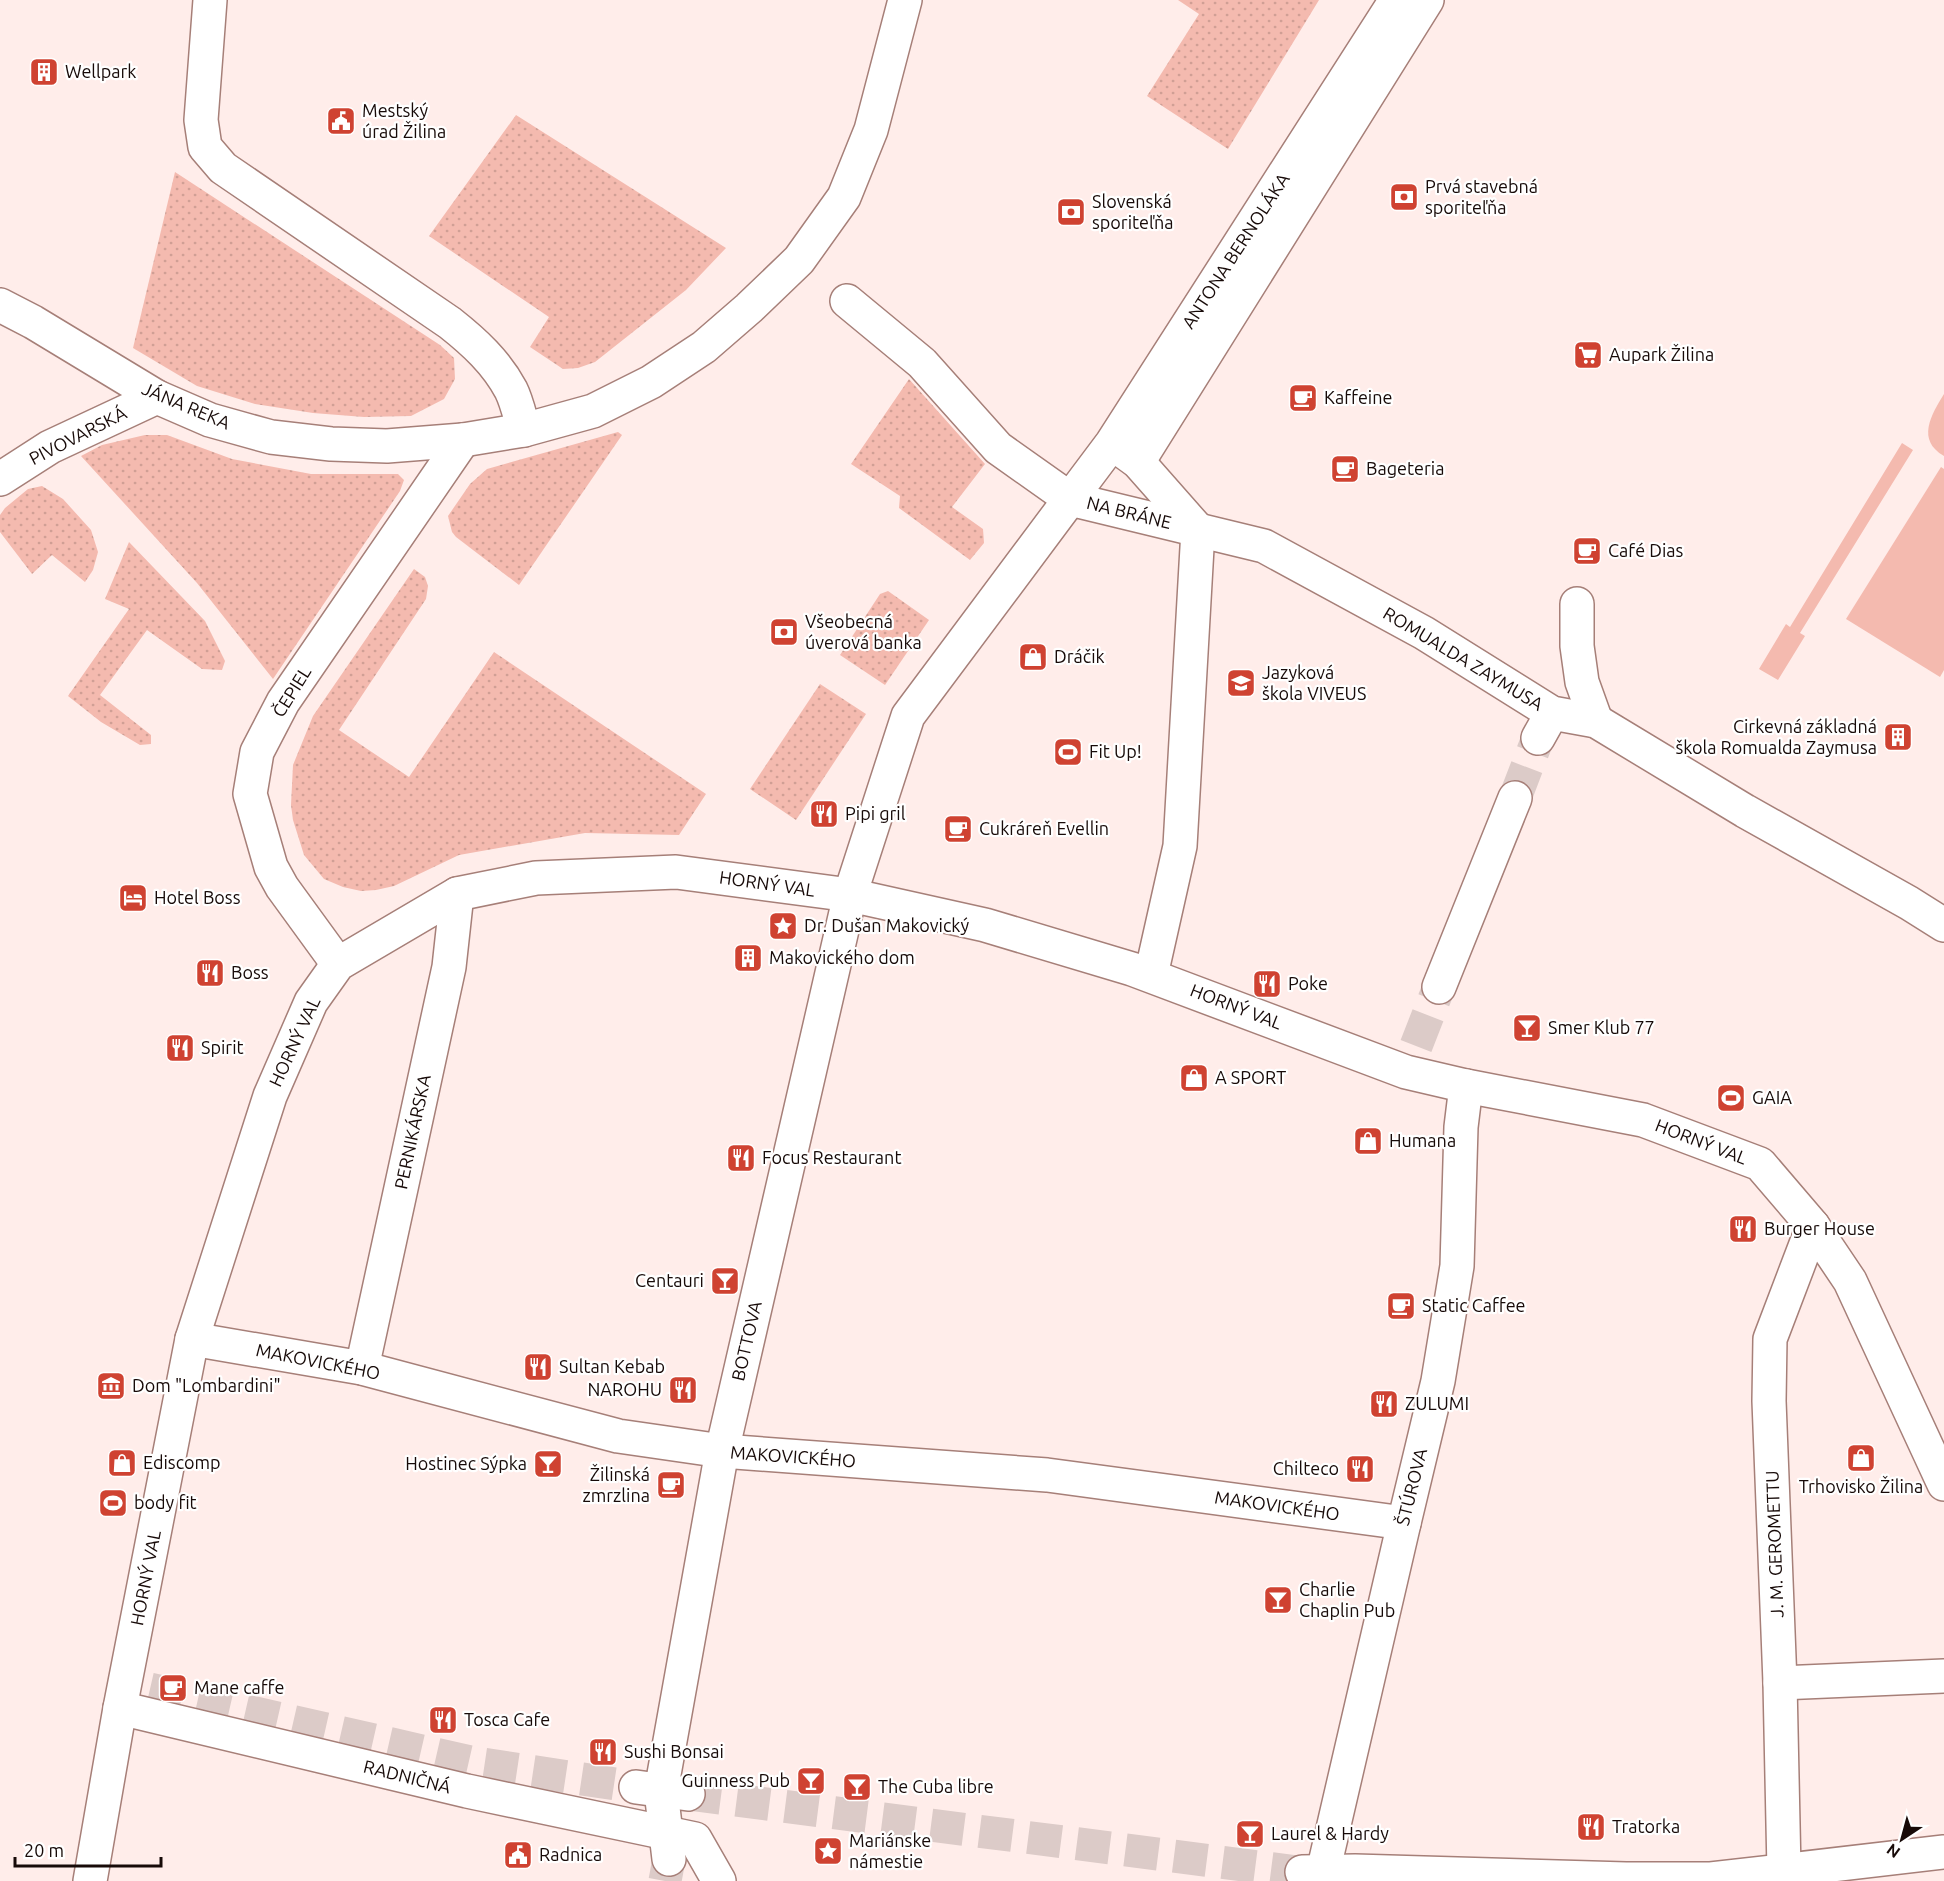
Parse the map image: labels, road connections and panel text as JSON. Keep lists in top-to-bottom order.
{
  "streets": {
    "street": [
      "ANTONA BERNOLÁKA",
      "JÁNA REKA",
      "PIVOVARSKÁ",
      "NA BRÁNE",
      "ROMUALDA ZAYMUSA",
      "ČEPIEL",
      "HORNÝ VAL",
      "PERNIKÁRSKA",
      "BOTTOVA",
      "MAKOVICKÉHO",
      "ŠTÚROVA",
      "J. M. GEROMETTU",
      "RADNIČNÁ"
    ]
  },
  "crossings": [
    ["ANTONA BERNOLÁKA", "NA BRÁNE"],
    ["JÁNA REKA", "PIVOVARSKÁ"],
    ["JÁNA REKA", "ČEPIEL"],
    ["NA BRÁNE", "ROMUALDA ZAYMUSA"],
    ["NA BRÁNE", "HORNÝ VAL"],
    ["NA BRÁNE", "BOTTOVA"],
    ["ČEPIEL", "HORNÝ VAL"],
    ["HORNÝ VAL", "PERNIKÁRSKA"],
    ["HORNÝ VAL", "BOTTOVA"],
    ["HORNÝ VAL", "MAKOVICKÉHO"],
    ["HORNÝ VAL", "ŠTÚROVA"],
    ["HORNÝ VAL", "J. M. GEROMETTU"],
    ["HORNÝ VAL", "RADNIČNÁ"],
    ["PERNIKÁRSKA", "MAKOVICKÉHO"],
    ["BOTTOVA", "MAKOVICKÉHO"],
    ["BOTTOVA", "RADNIČNÁ"],
    ["MAKOVICKÉHO", "ŠTÚROVA"]
  ],
  "places": {
    "building": ["Wellpark", "Cirkevná základná škola Romualda Zaymusa", "Makovického dom"],
    "public building": ["Mestský úrad Žilina", "Radnica"],
    "bank": ["Prvá stavebná sporiteľňa", "Slovenská sporiteľňa", "Všeobecná úverová banka"],
    "supermarket": ["Aupark Žilina"],
    "cafe": [
      "Kaffeine",
      "Bageteria",
      "Café Dias",
      "Cukráreň Evellin",
      "Static Caffee",
      "Žilinská zmrzlina",
      "Mane caffe"
    ],
    "shop": [
      "Dráčik",
      "A SPORT",
      "Humana",
      "Trhovisko Žilina",
      "Ediscomp"
    ],
    "school or university": ["Jazyková škola VIVEUS"],
    "sports": ["Fit Up!", "GAIA", "body fit"],
    "restaurant": [
      "Pipi gril",
      "Boss",
      "Poke",
      "Spirit",
      "Focus Restaurant",
      "Burger House",
      "Sultan Kebab",
      "NAROHU",
      "ZULUMI",
      "Chilteco",
      "Tosca Cafe",
      "Sushi Bonsai",
      "Tratorka"
    ],
    "hotel": ["Hotel Boss"],
    "place": ["Dr. Dušan Makovický", "Mariánske námestie"],
    "bar": [
      "Smer Klub 77",
      "Centauri",
      "Hostinec Sýpka",
      "Charlie Chaplin Pub",
      "Guinness Pub",
      "The Cuba libre",
      "Laurel & Hardy"
    ],
    "museum": ["Dom \"Lombardini\""]
  },
  "scale_bar": "20 m",
  "north": "bottom left"
}
